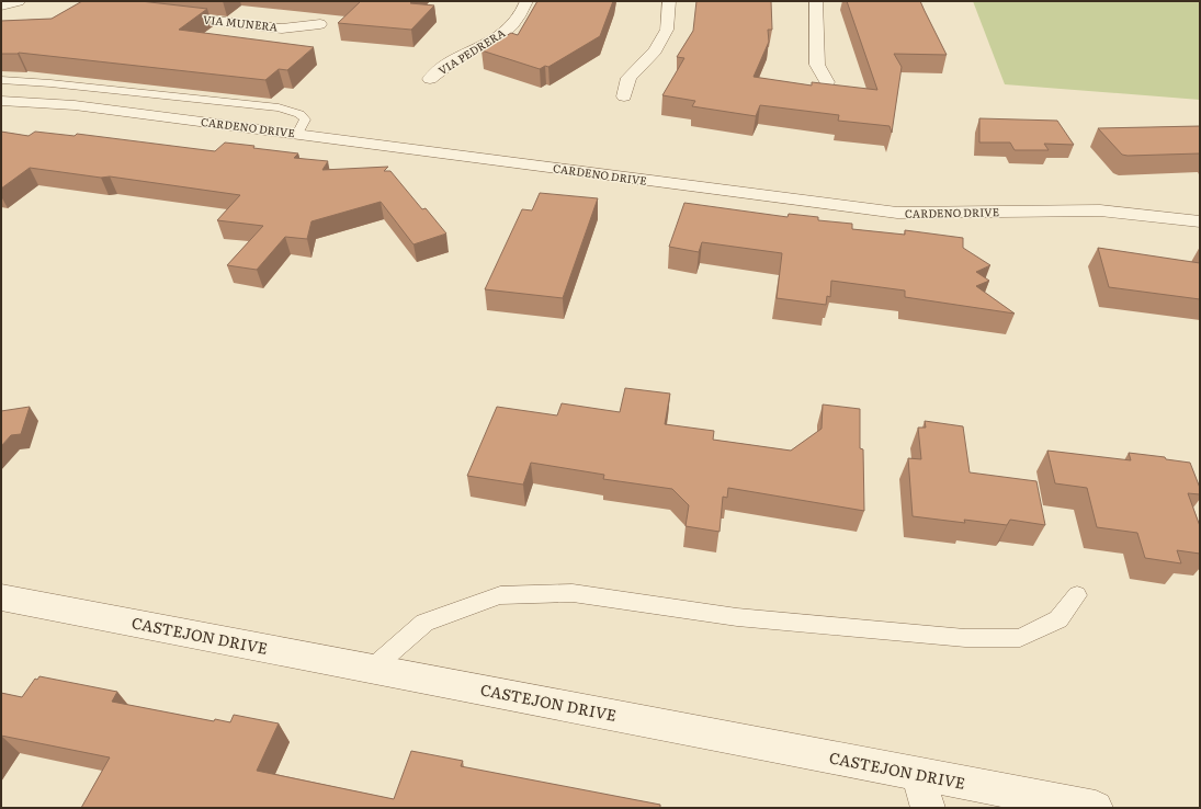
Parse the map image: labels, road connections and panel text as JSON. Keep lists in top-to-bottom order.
{
  "streets": {
    "street": [
      "VIA MUNERA",
      "VIA PEDRERA",
      "CARDENO DRIVE",
      "CASTEJON DRIVE"
    ]
  }
}
